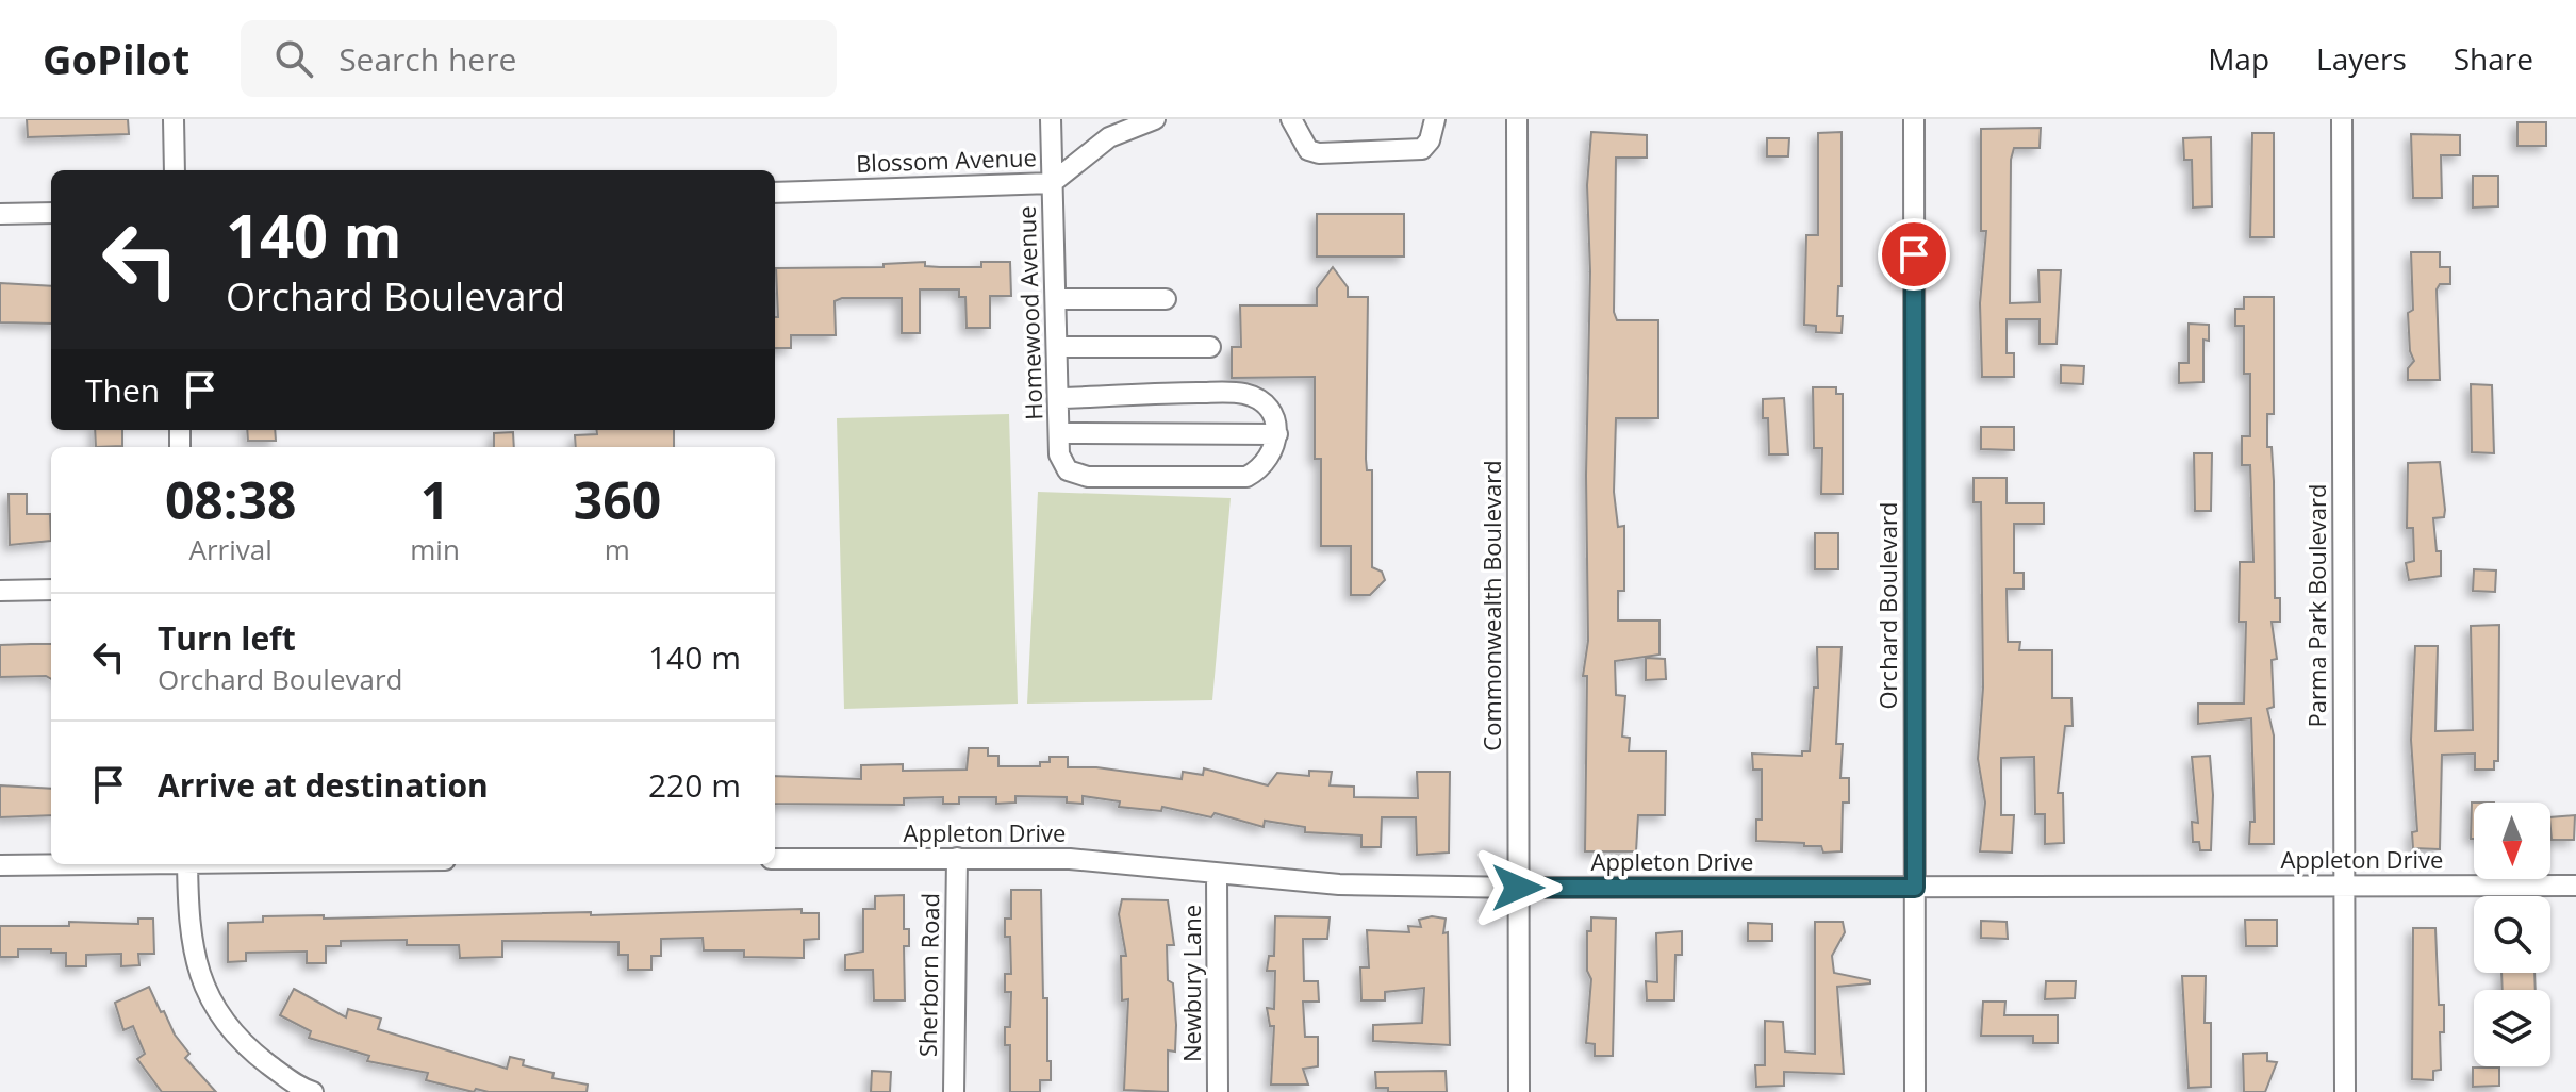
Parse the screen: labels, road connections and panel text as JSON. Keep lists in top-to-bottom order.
{
  "streets": {
    "street": [
      "Blossom Avenue",
      "Homewood Avenue",
      "Commonwealth Boulevard",
      "Orchard Boulevard",
      "Parma Park Boulevard",
      "Appleton Drive",
      "Sherborn Road",
      "Newbury Lane"
    ]
  },
  "crossings": [
    ["Blossom Avenue", "Homewood Avenue"],
    ["Commonwealth Boulevard", "Appleton Drive"],
    ["Orchard Boulevard", "Appleton Drive"],
    ["Parma Park Boulevard", "Appleton Drive"],
    ["Appleton Drive", "Sherborn Road"],
    ["Appleton Drive", "Newbury Lane"]
  ],
  "north": "bottom",
  "page": {
    "header": "GoPilot",
    "search": "Search here",
    "nav": ["Map", "Layers", "Share"],
    "turn": ["140 m", "Orchard Boulevard"],
    "then": "Then",
    "eta": [
      "08:38",
      "Arrival",
      "1",
      "min",
      "360",
      "m"
    ],
    "list": [
      {
        "name": "Turn left",
        "note": "Orchard Boulevard",
        "value": "140 m"
      },
      {
        "name": "Arrive at destination",
        "value": "220 m"
      }
    ]
  }
}
